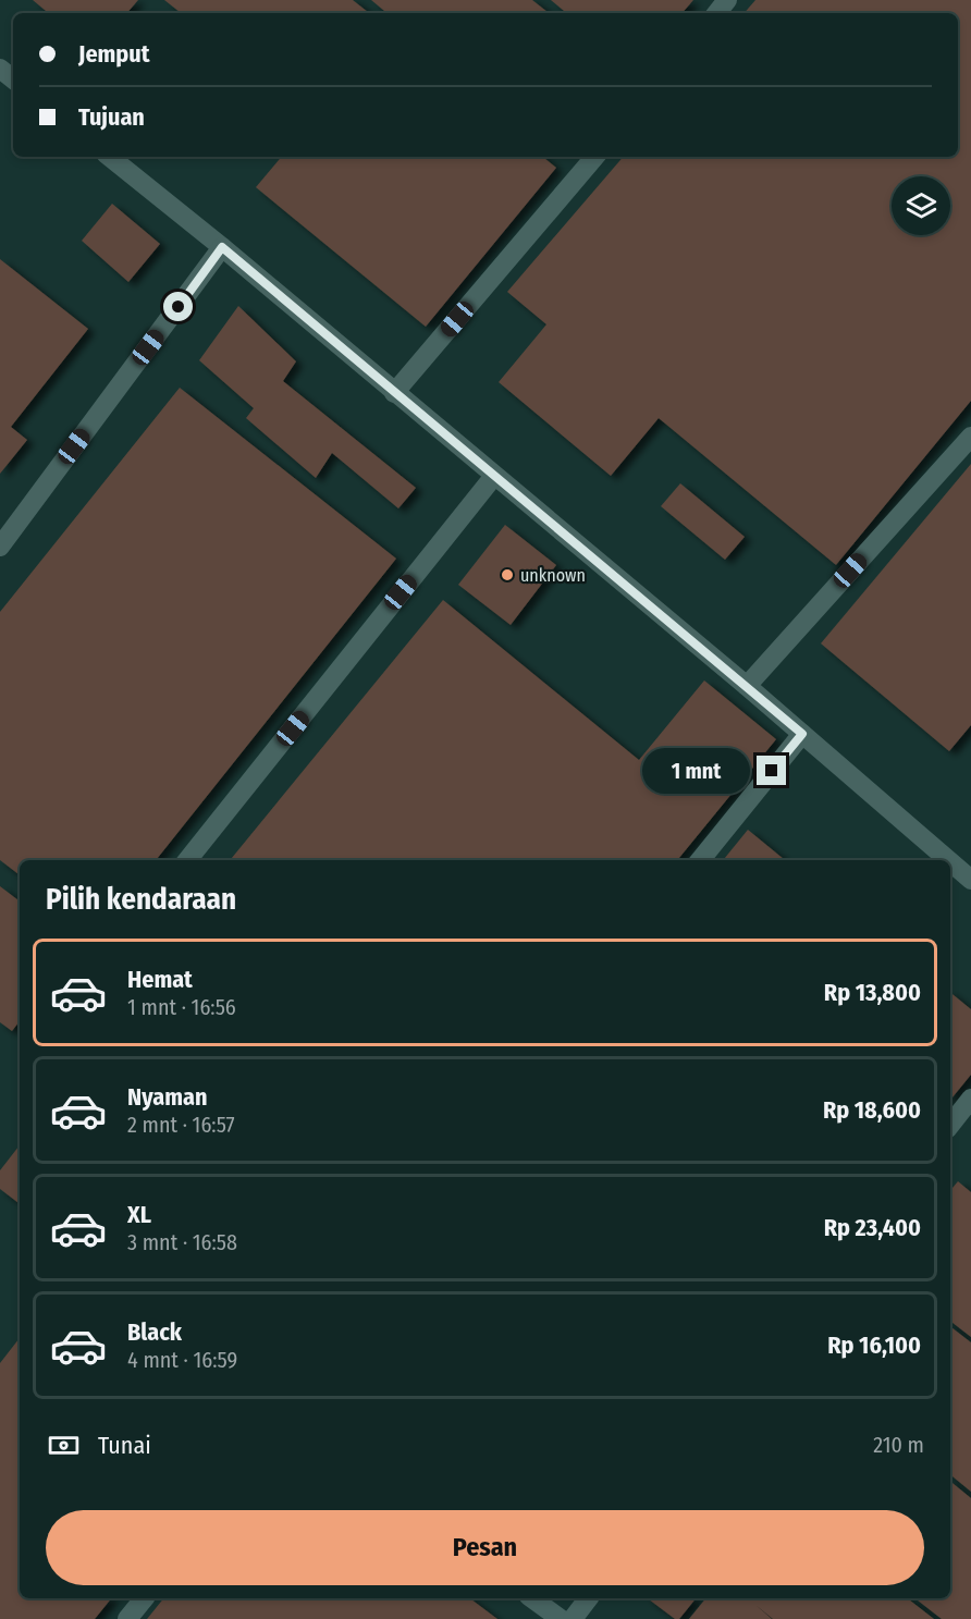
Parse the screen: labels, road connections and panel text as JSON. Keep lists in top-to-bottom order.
{
  "places": ["unknown"],
  "page": {
    "banner": ["Jemput", "Tujuan"],
    "bubble": "1 mnt",
    "heading": "Pilih kendaraan",
    "list": [
      {
        "name": "Hemat",
        "note": "1 mnt · 16:56",
        "value": "Rp 13,800"
      },
      {
        "name": "Nyaman",
        "note": "2 mnt · 16:57",
        "value": "Rp 18,600"
      },
      {
        "name": "XL",
        "note": "3 mnt · 16:58",
        "value": "Rp 23,400"
      },
      {
        "name": "Black",
        "note": "4 mnt · 16:59",
        "value": "Rp 16,100"
      }
    ],
    "pay": ["Tunai", "210 m"],
    "buttons": "Pesan"
  }
}
